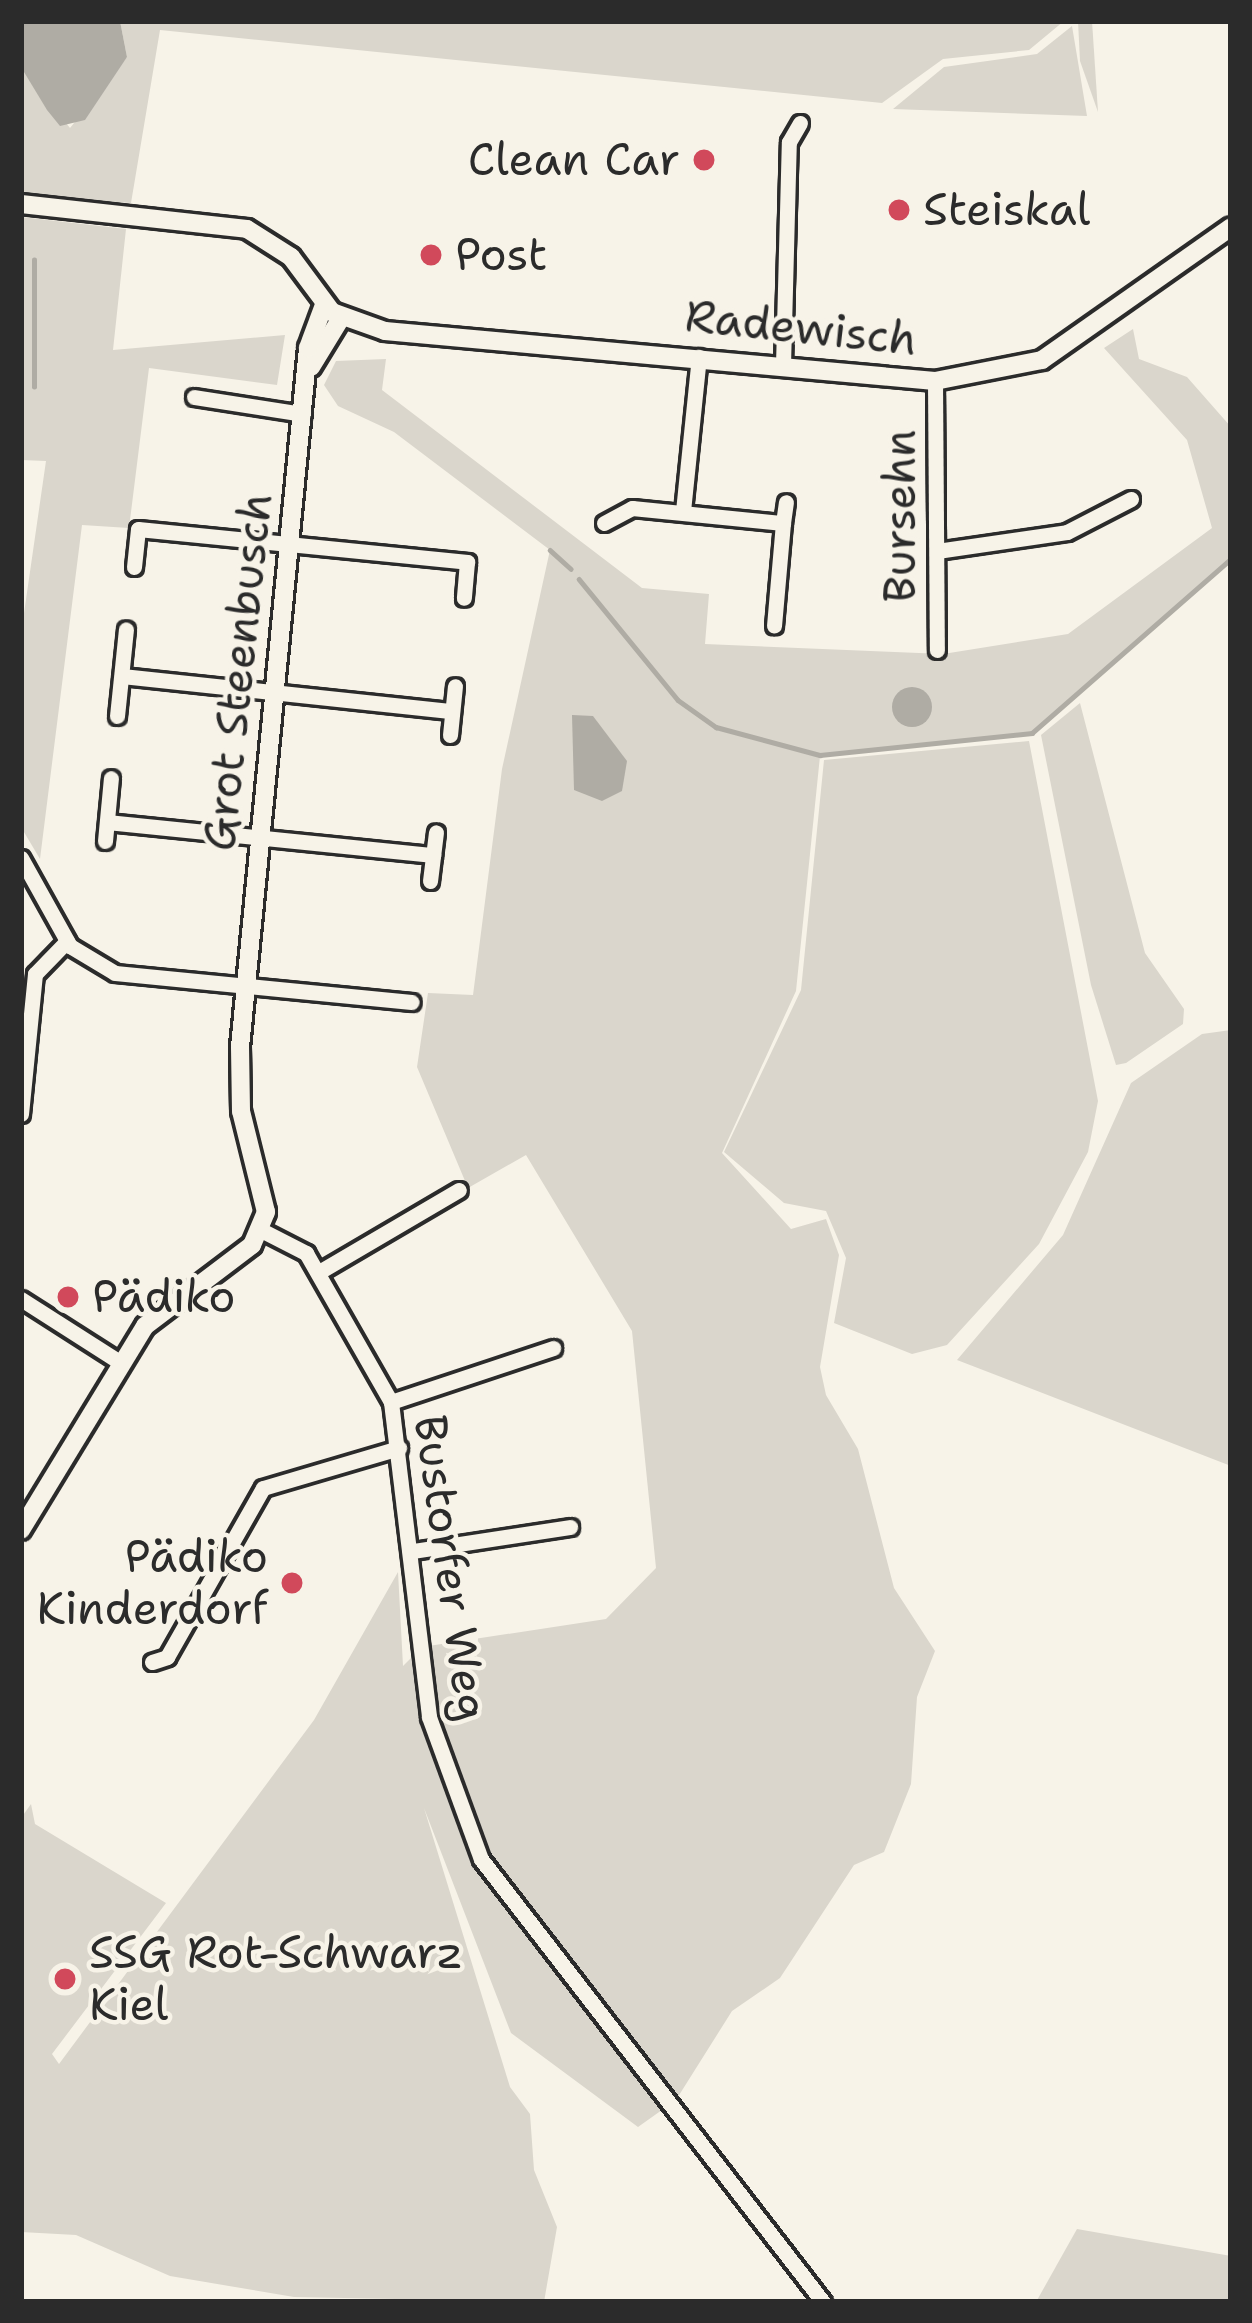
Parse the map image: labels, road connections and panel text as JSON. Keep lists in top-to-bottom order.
{
  "streets": {
    "street": [
      "Radewisch",
      "Bursehn",
      "Grot Steenbusch",
      "Bustorfer Weg"
    ]
  },
  "crossings": [
    ["Radewisch", "Bursehn"],
    ["Radewisch", "Grot Steenbusch"]
  ],
  "places": [
    "Clean Car",
    "Steiskal",
    "Post",
    "Pädiko",
    "Pädiko Kinderdorf",
    "SSG Rot-Schwarz Kiel"
  ]
}
